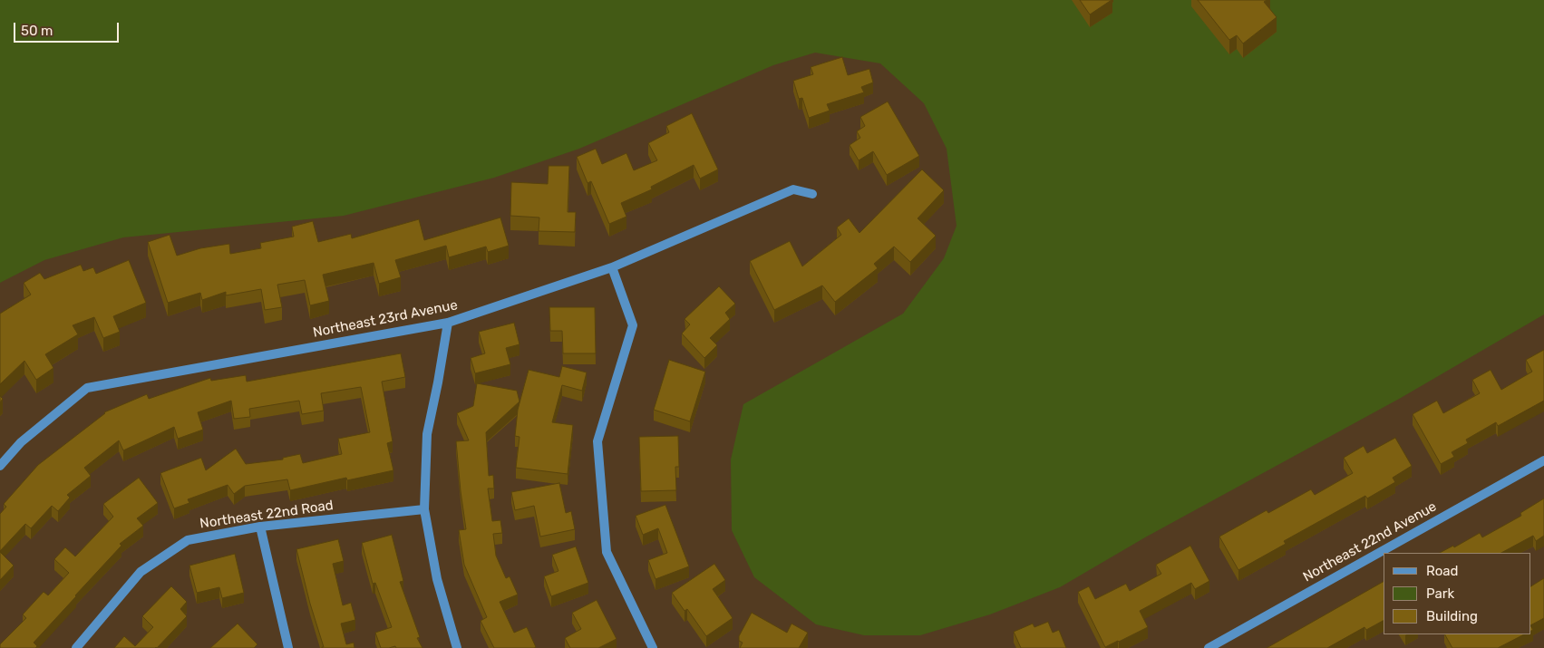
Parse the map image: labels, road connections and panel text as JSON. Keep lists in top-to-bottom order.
{
  "streets": {
    "street": ["Northeast 23rd Avenue", "Northeast 22nd Road", "Northeast 22nd Avenue"]
  },
  "legend": ["Road", "Park", "Building"],
  "scale_bar": "50 m"
}
